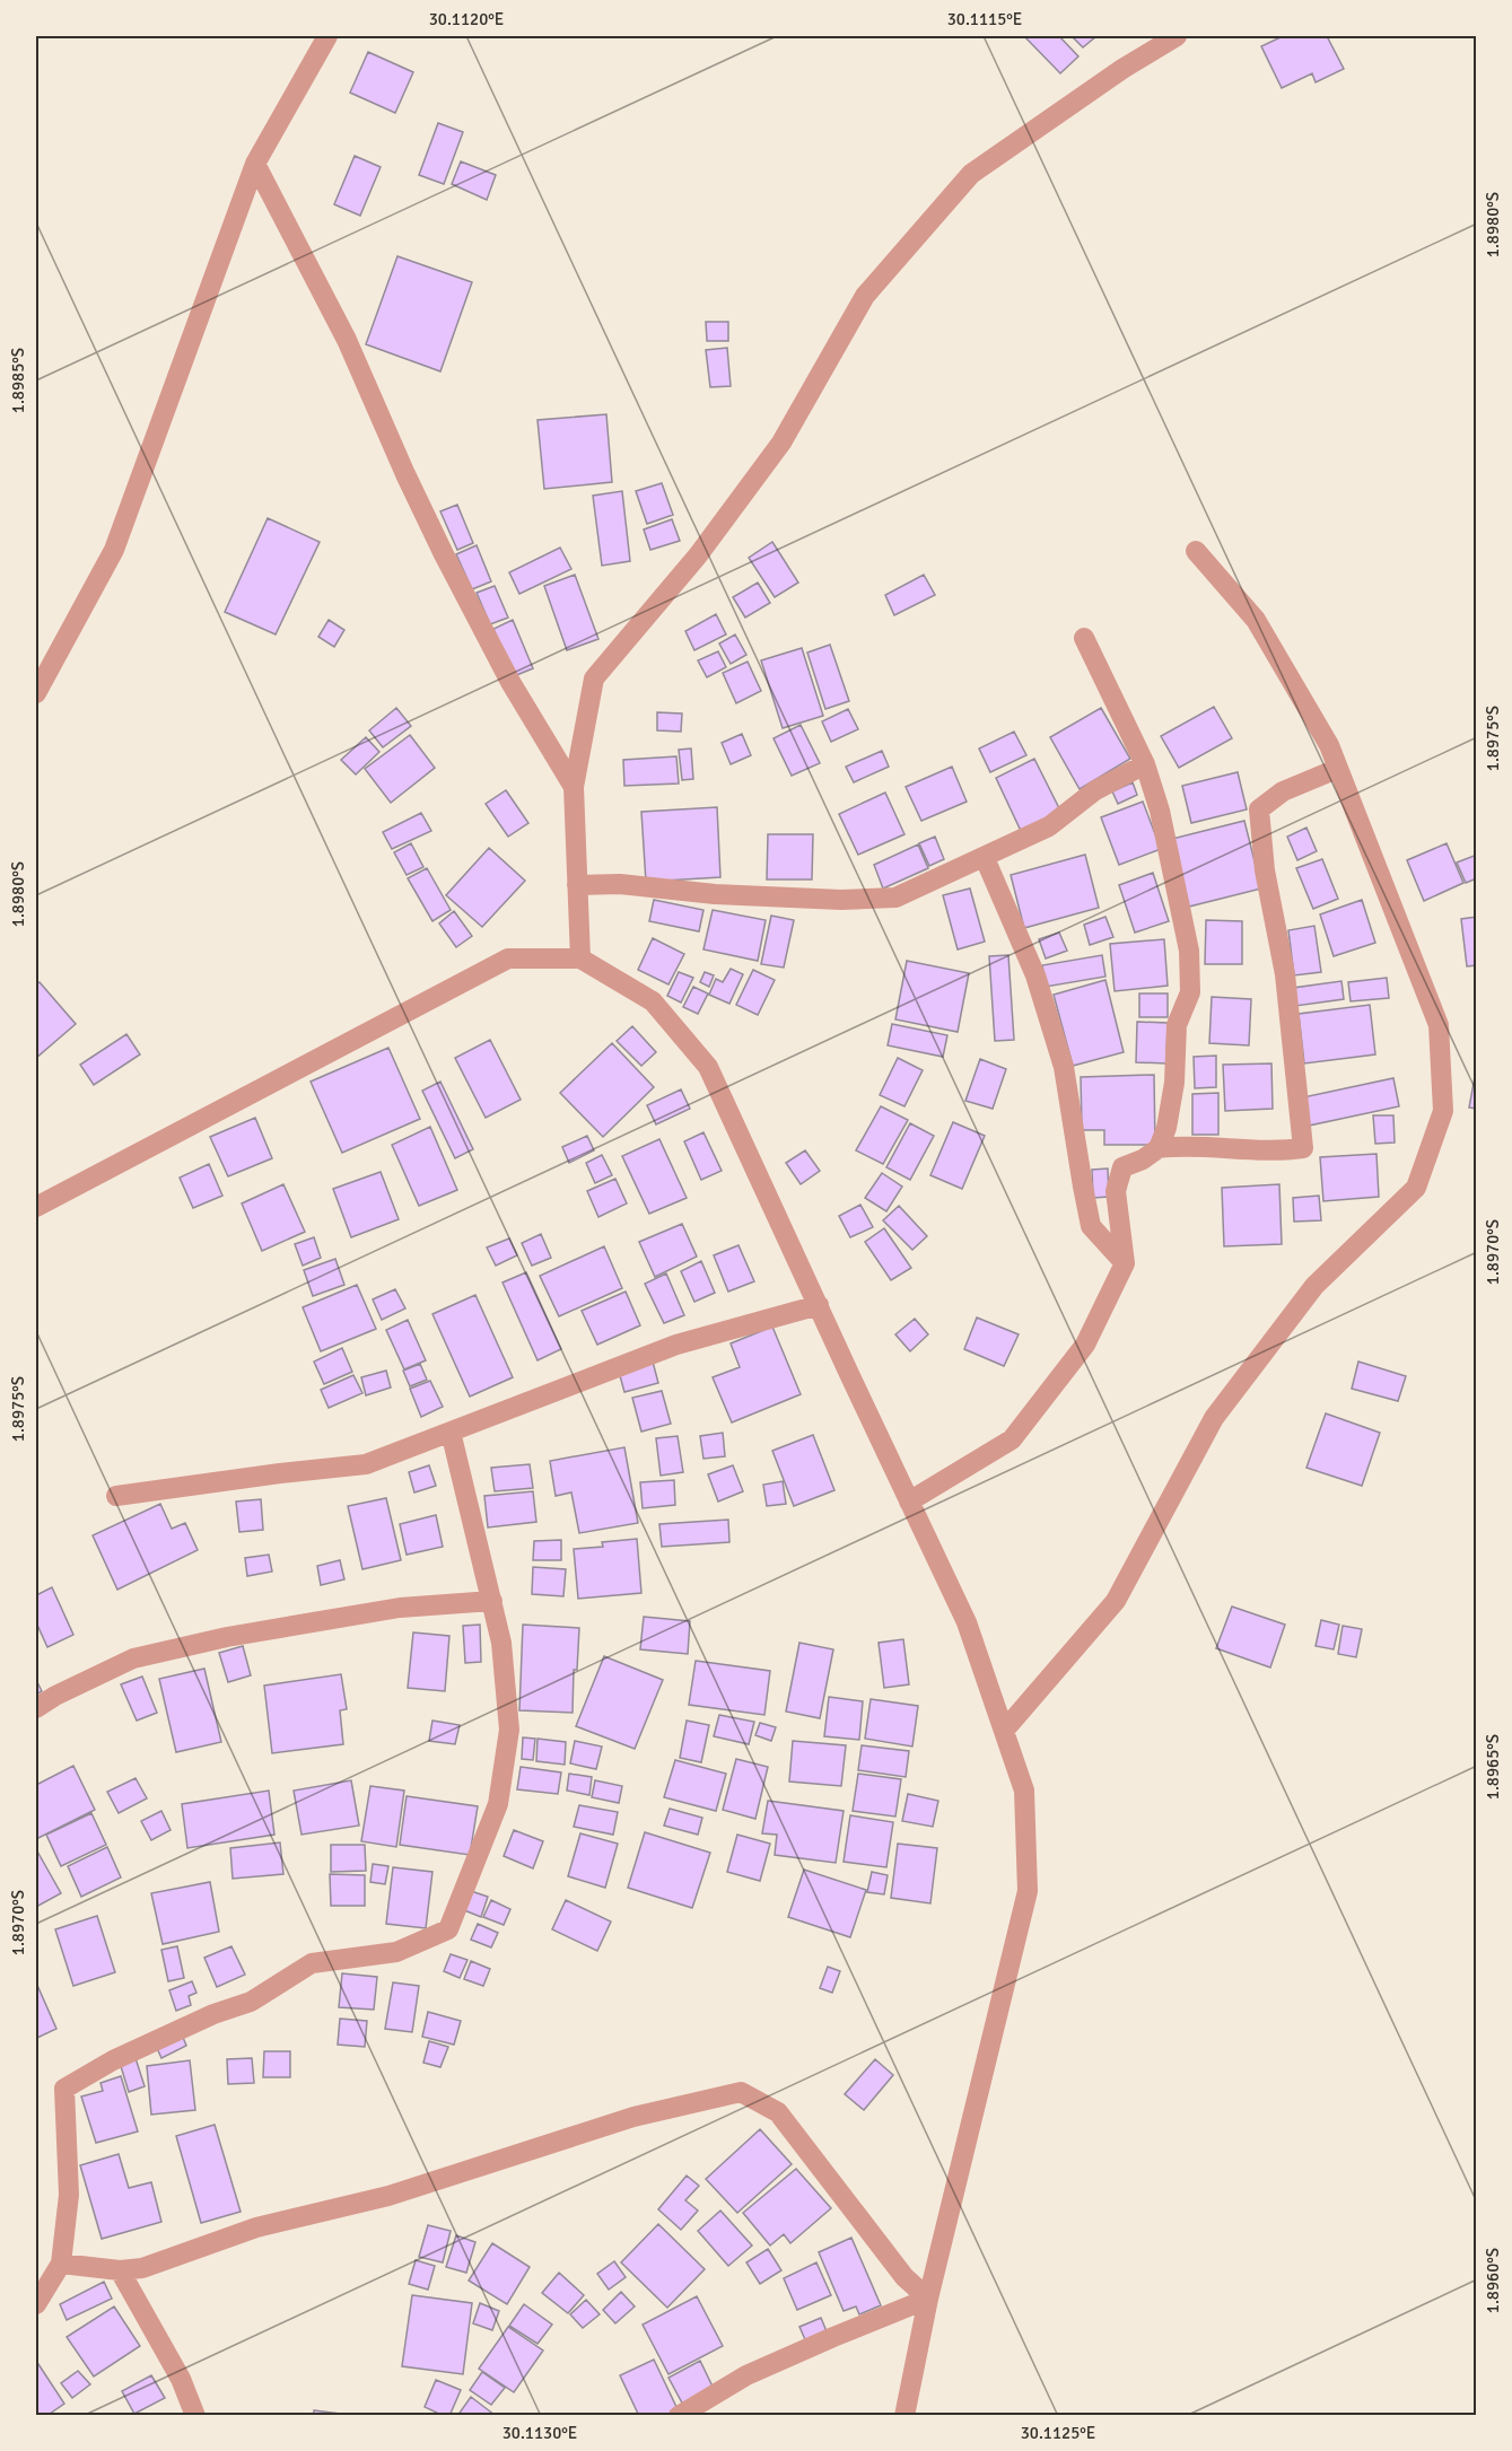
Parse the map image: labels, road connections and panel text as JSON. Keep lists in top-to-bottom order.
{
  "coordinates": [
    "30.1120°E",
    "30.1115°E",
    "1.8980°S",
    "1.8985°S",
    "1.8975°S",
    "1.8970°S",
    "1.8965°S",
    "1.8960°S",
    "30.1130°E",
    "30.1125°E"
  ]
}
